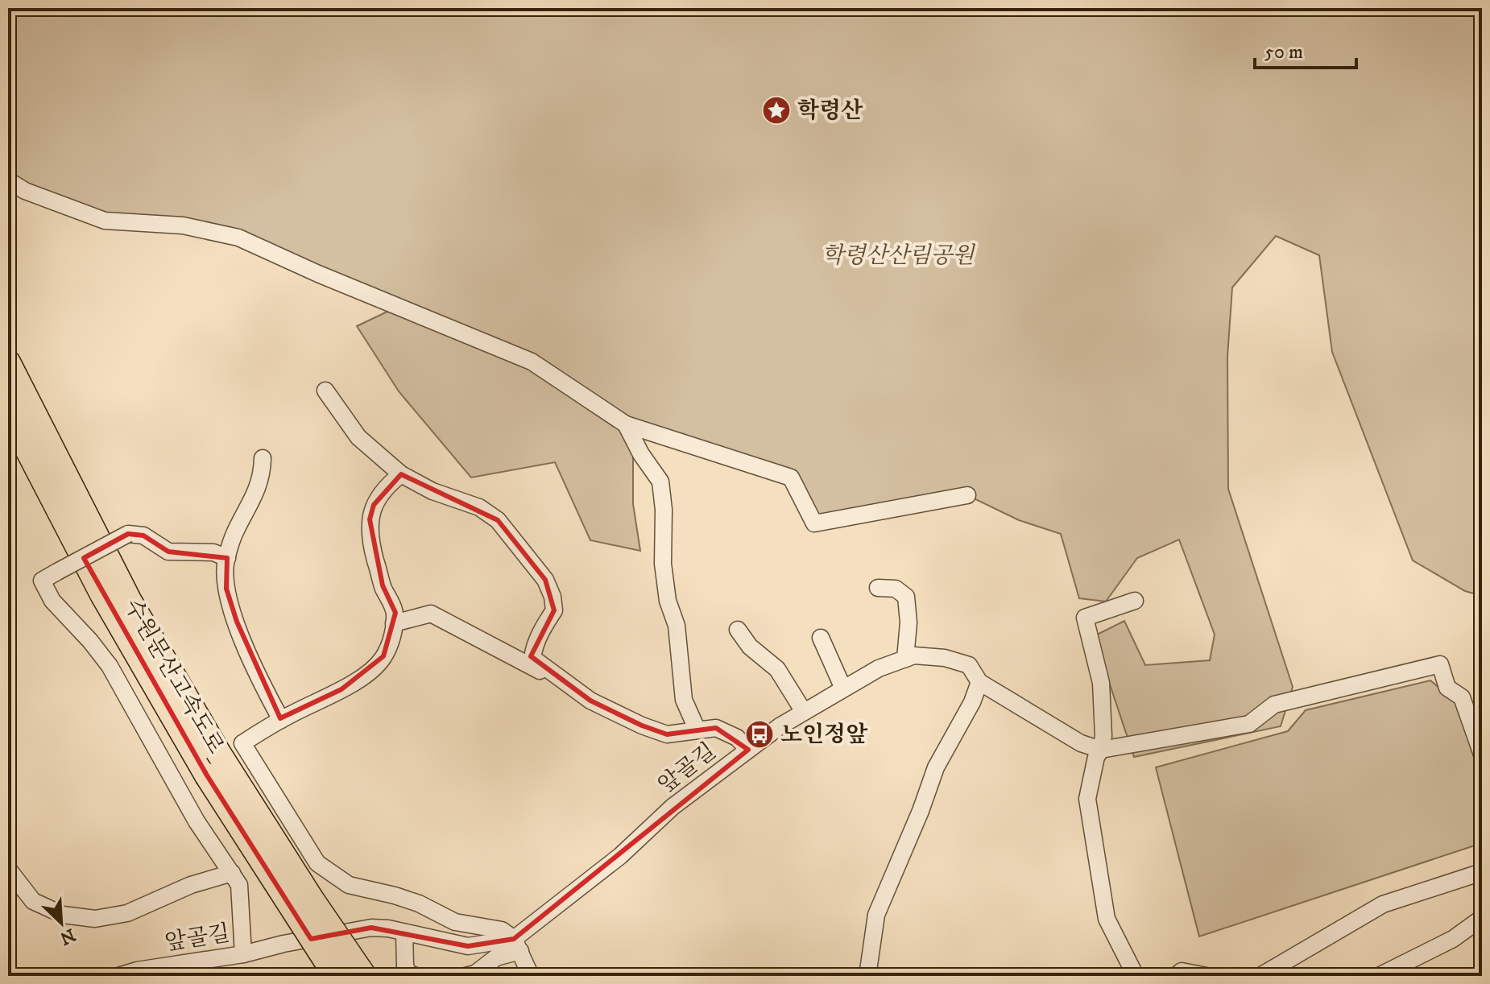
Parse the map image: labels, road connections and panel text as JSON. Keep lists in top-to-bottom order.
{
  "streets": {
    "highway": ["수원문산고속도로"],
    "street": ["앞골길"]
  },
  "parks": ["학령산산림공원"],
  "places": {
    "place": ["학령산"],
    "bus stop": ["노인정앞"]
  },
  "scale_bar": "50 m",
  "north": "bottom right"
}
